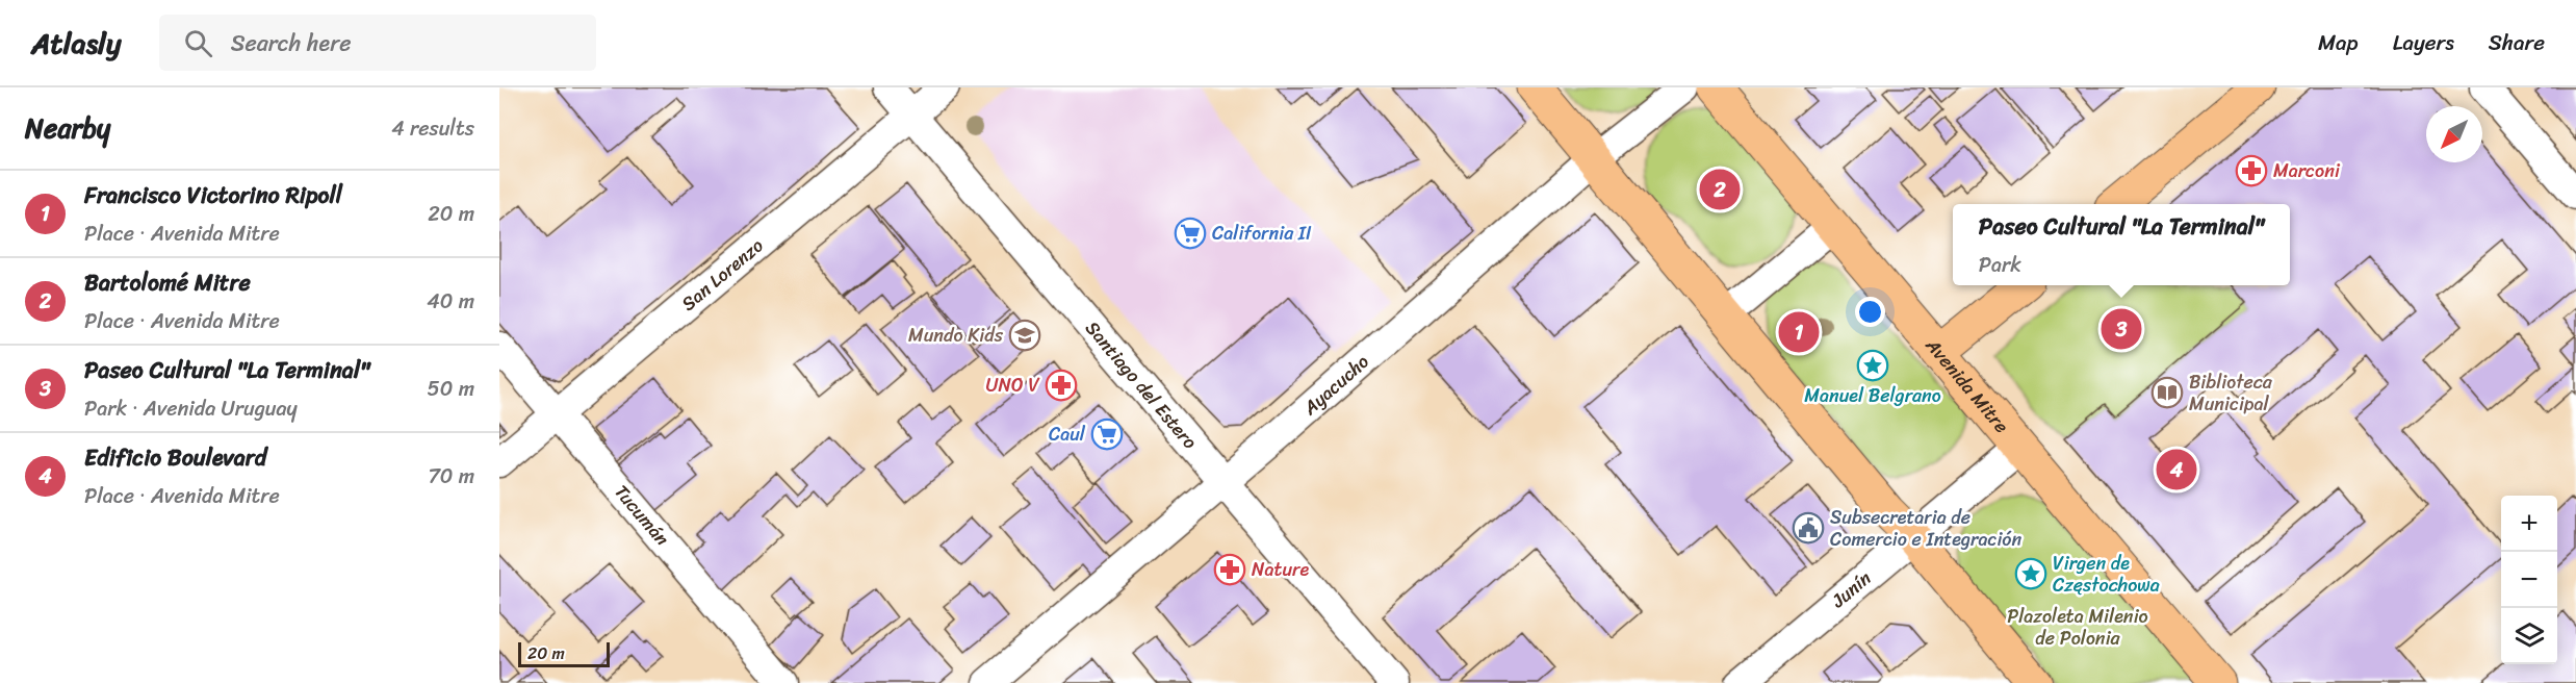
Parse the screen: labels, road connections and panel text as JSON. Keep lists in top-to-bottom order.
{
  "streets": {
    "main road": ["Avenida Mitre"],
    "street": [
      "San Lorenzo",
      "Santiago del Estero",
      "Ayacucho",
      "Tucumán",
      "Junín"
    ]
  },
  "crossings": [
    ["San Lorenzo", "Santiago del Estero"],
    ["San Lorenzo", "Tucumán"],
    ["Santiago del Estero", "Ayacucho"],
    ["Avenida Mitre", "Junín"]
  ],
  "parks": ["Plazoleta Milenio de Polonia"],
  "places": {
    "pharmacy": ["Marconi", "UNO V", "Nature"],
    "supermarket": ["California II", "Caul"],
    "school or university": ["Mundo Kids"],
    "place": ["Manuel Belgrano", "Virgen de Częstochowa"],
    "library": ["Biblioteca Municipal"],
    "public building": ["Subsecretaria de Comercio e Integración"]
  },
  "scale_bar": "20 m",
  "north": "bottom left",
  "page": {
    "header": "Atlasly",
    "search": "Search here",
    "nav": ["Map", "Layers", "Share"],
    "heading": ["Nearby", "4 results"],
    "pins": [
      "2",
      "3",
      "1",
      "4"
    ],
    "list": [
      {
        "mark": "1",
        "name": "Francisco Victorino Ripoll",
        "note": "Place · Avenida Mitre",
        "value": "20 m"
      },
      {
        "mark": "2",
        "name": "Bartolomé Mitre",
        "note": "Place · Avenida Mitre",
        "value": "40 m"
      },
      {
        "mark": "3",
        "name": "Paseo Cultural \"La Terminal\"",
        "note": "Park · Avenida Uruguay",
        "value": "50 m"
      },
      {
        "mark": "4",
        "name": "Edificio Boulevard",
        "note": "Place · Avenida Mitre",
        "value": "70 m"
      }
    ],
    "popup": ["Paseo Cultural \"La Terminal\"", "Park"],
    "map_buttons": ["+", "−"],
    "scale": "20 m"
  }
}
